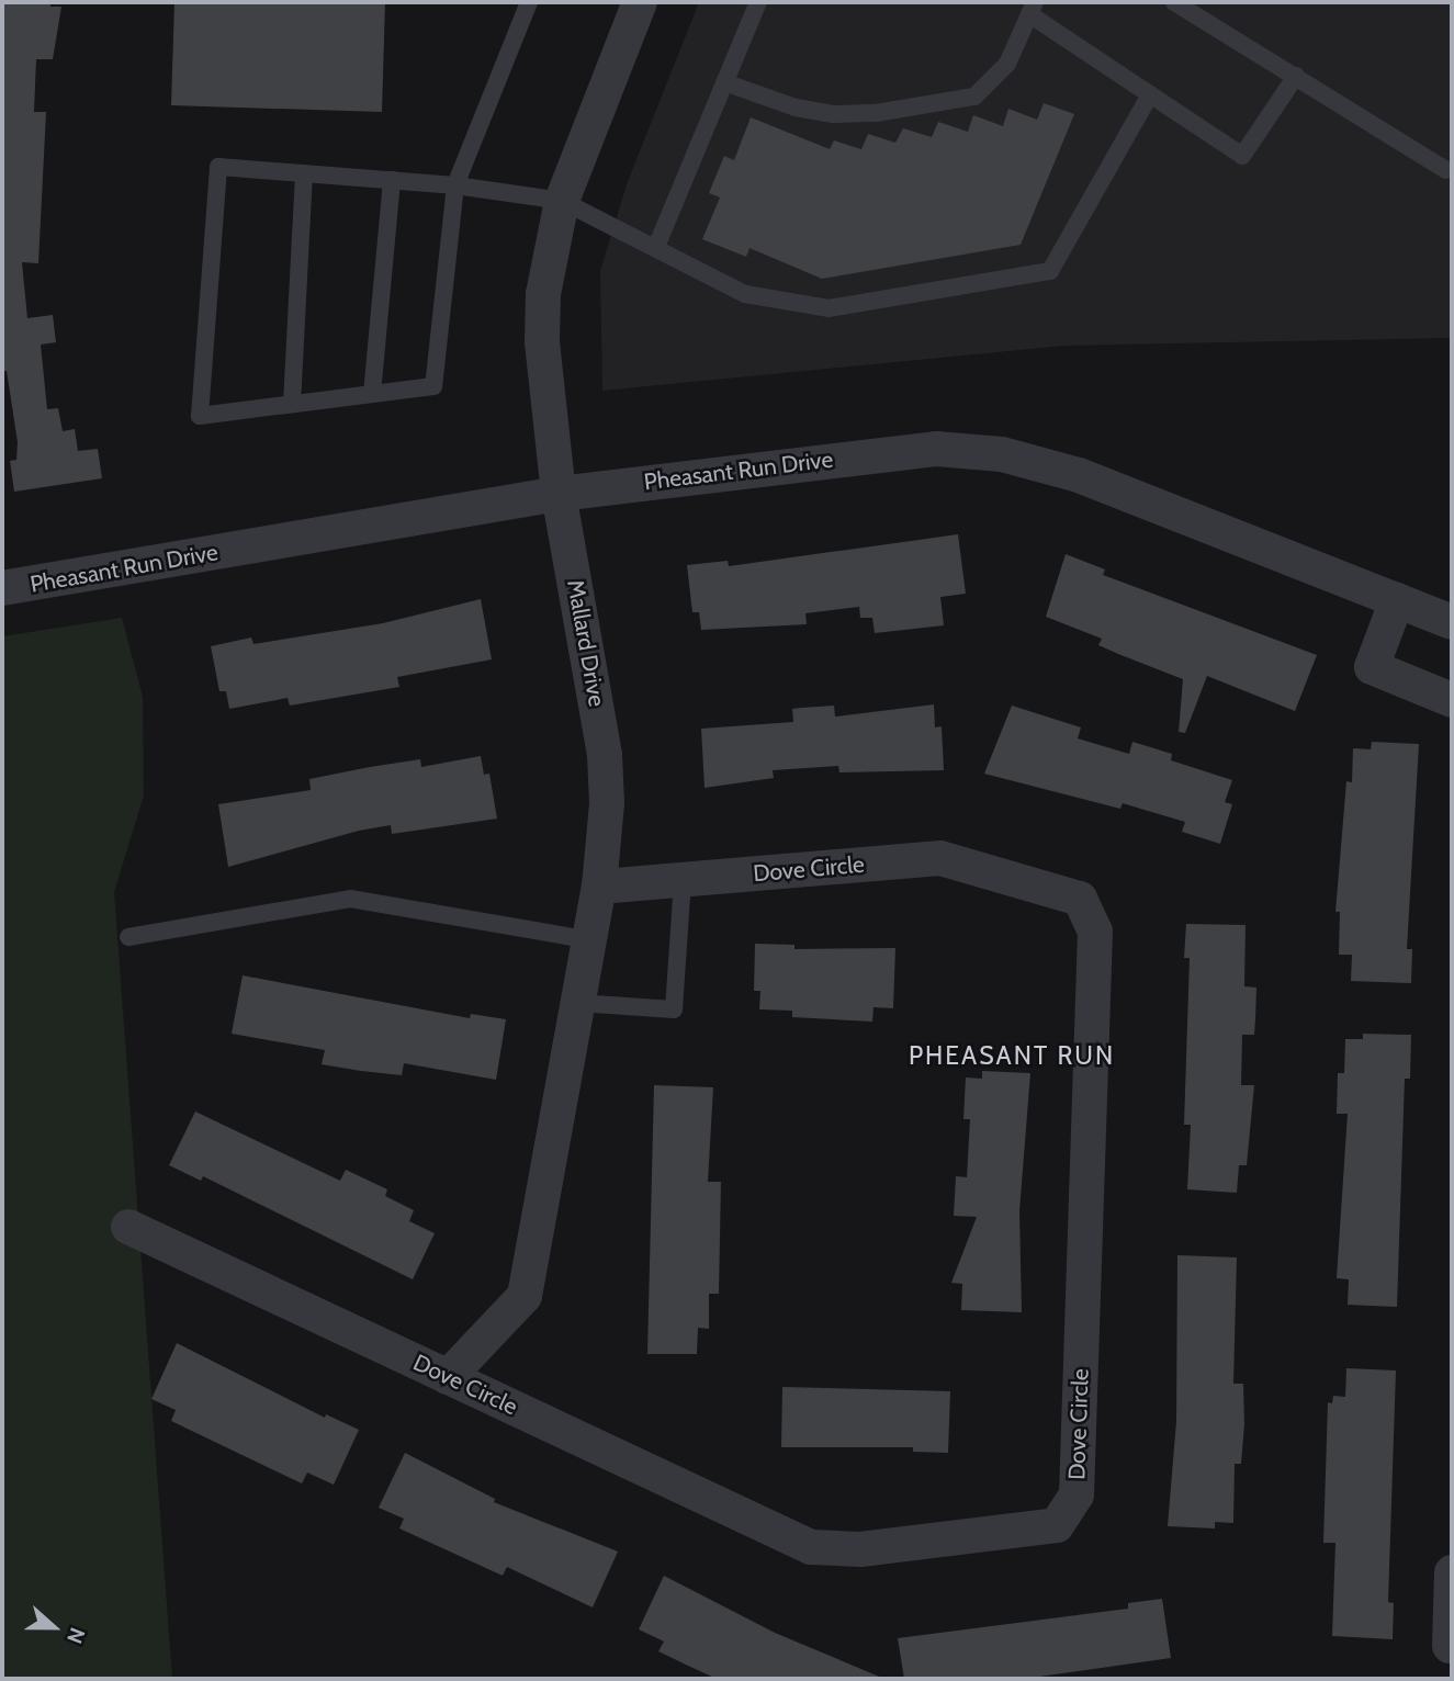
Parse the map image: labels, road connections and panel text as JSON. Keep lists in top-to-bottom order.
{
  "streets": {
    "street": ["Pheasant Run Drive", "Mallard Drive", "Dove Circle"]
  },
  "crossings": [
    ["Pheasant Run Drive", "Mallard Drive"],
    ["Mallard Drive", "Dove Circle"]
  ],
  "districts": ["PHEASANT RUN"],
  "north": "right"
}
